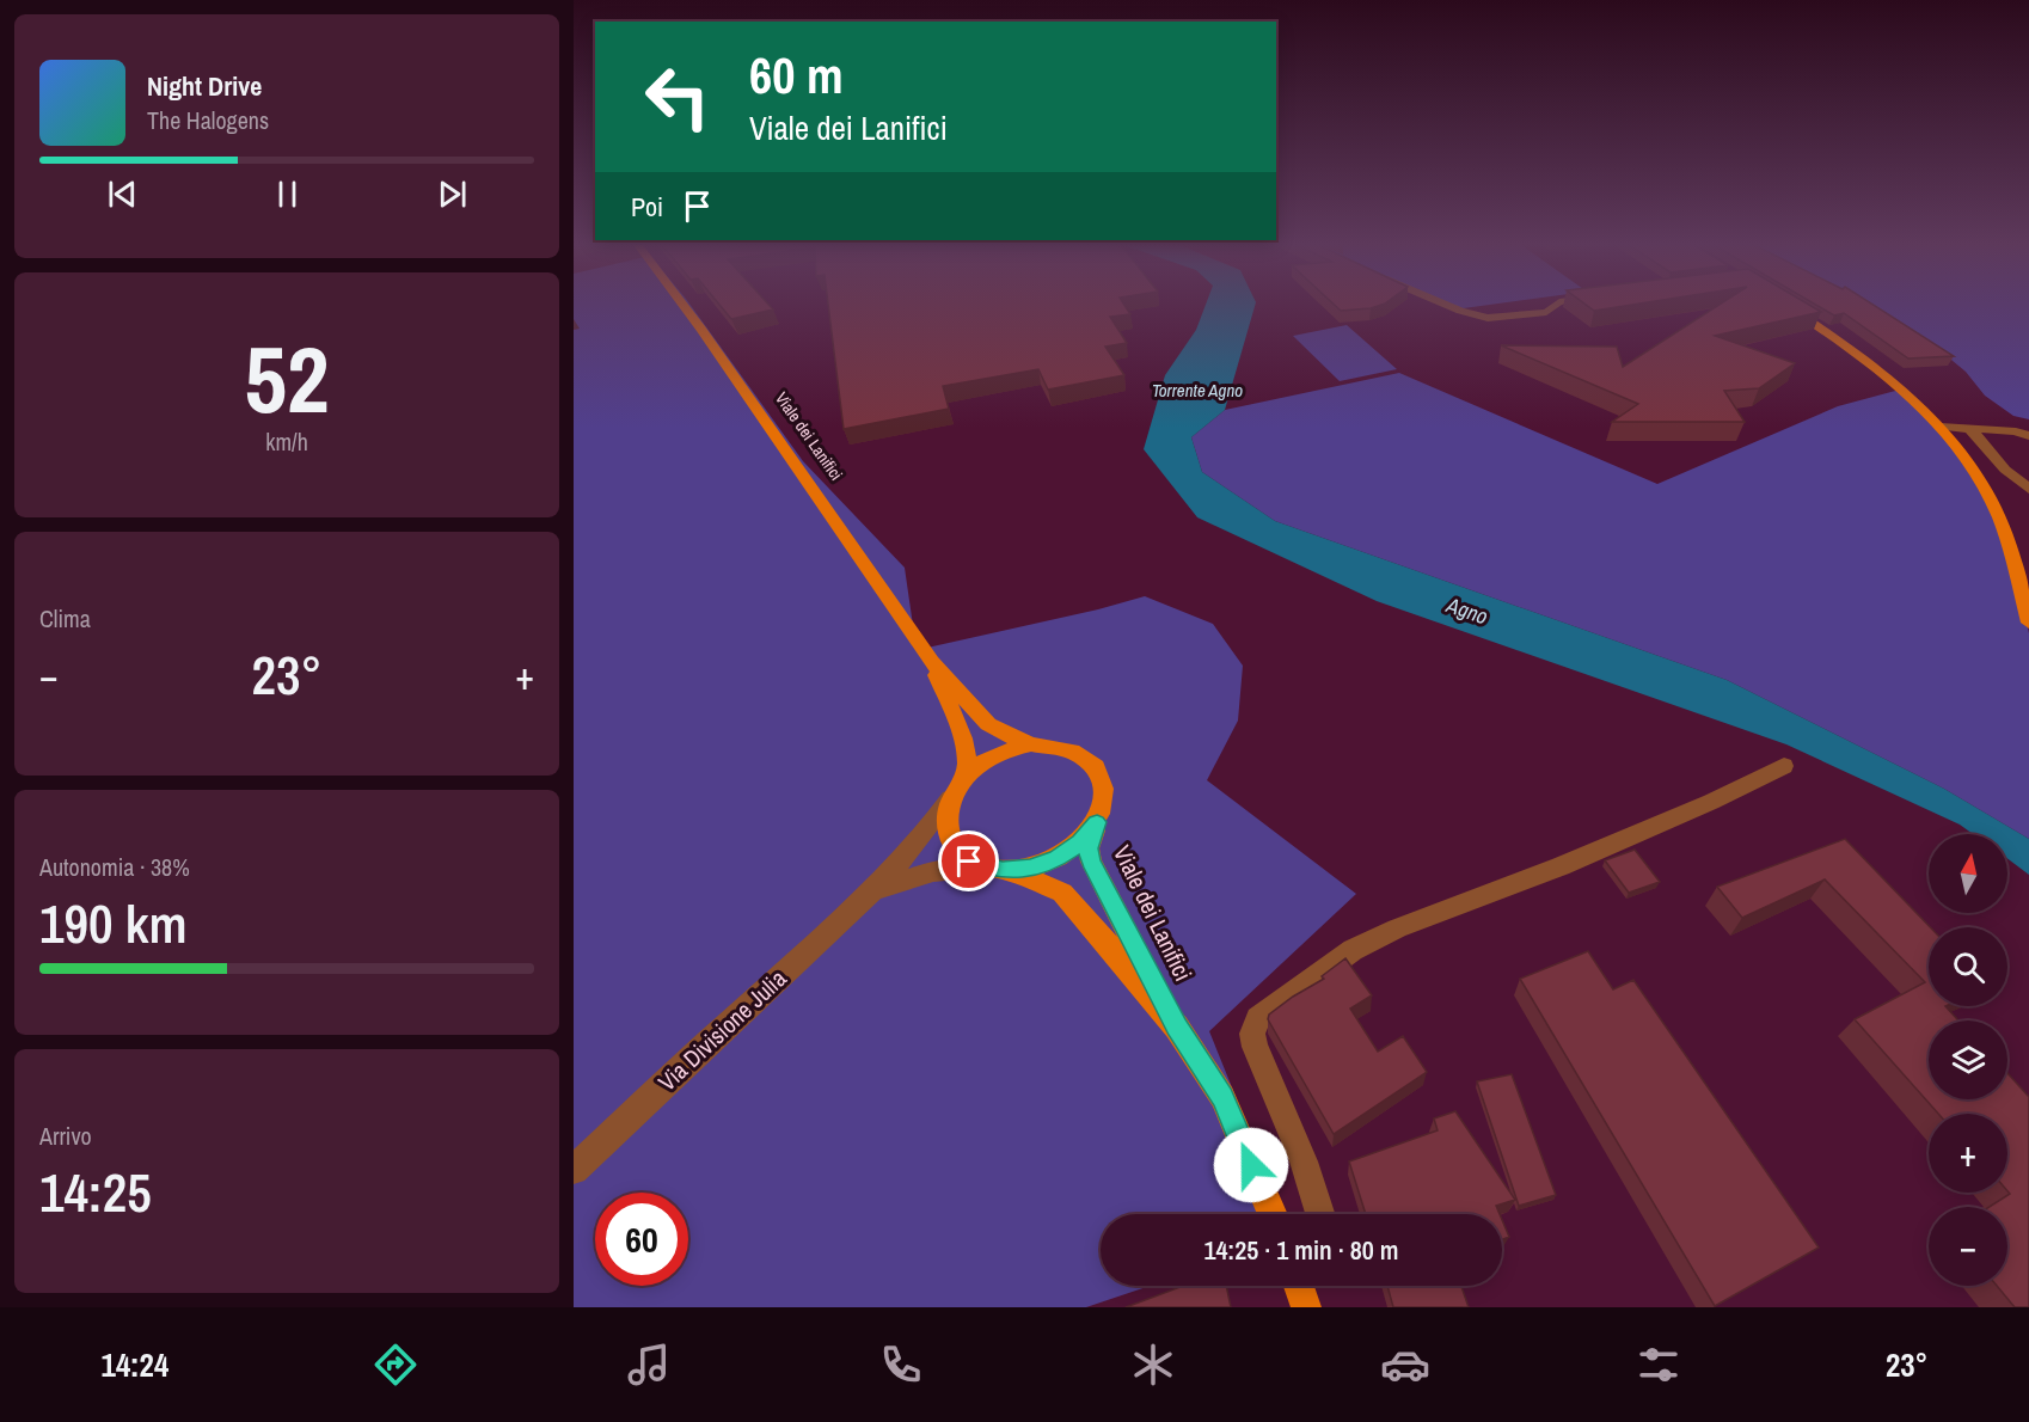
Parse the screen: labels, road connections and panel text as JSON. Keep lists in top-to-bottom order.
{
  "streets": {
    "main road": ["Viale dei Lanifici"],
    "street": ["Via Divisione Julia"]
  },
  "crossings": [
    ["Viale dei Lanifici", "Via Divisione Julia"]
  ],
  "water": ["Torrente Agno", "Agno"],
  "north": "top",
  "page": {
    "turn": ["60 m", "Viale dei Lanifici"],
    "song": ["Night Drive", "The Halogens"],
    "then": "Poi",
    "tile": [
      ["52", "km/h"],
      "Clima",
      ["Autonomia · 38%", "190 km"],
      ["Arrivo", "14:25"]
    ],
    "heat": ["−", "23°", "+"],
    "map_buttons": ["+", "−"],
    "limit": "60",
    "trip": "14:25 · 1 min · 80 m",
    "tabs": ["14:24", "23°"]
  }
}
